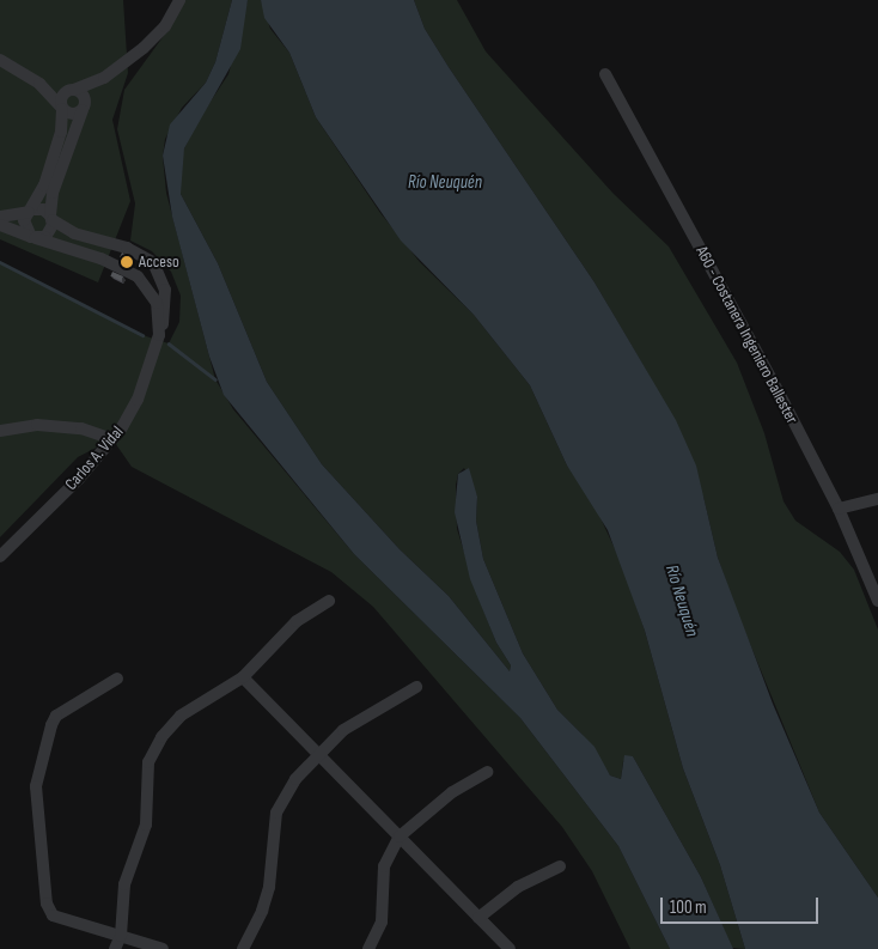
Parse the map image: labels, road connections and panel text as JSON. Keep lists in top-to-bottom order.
{
  "streets": {
    "street": ["A60 - Costanera Ingeniero Ballester", "Carlos A. Vidal"]
  },
  "water": ["Río Neuquén"],
  "places": ["Acceso"],
  "scale_bar": "100 m"
}
